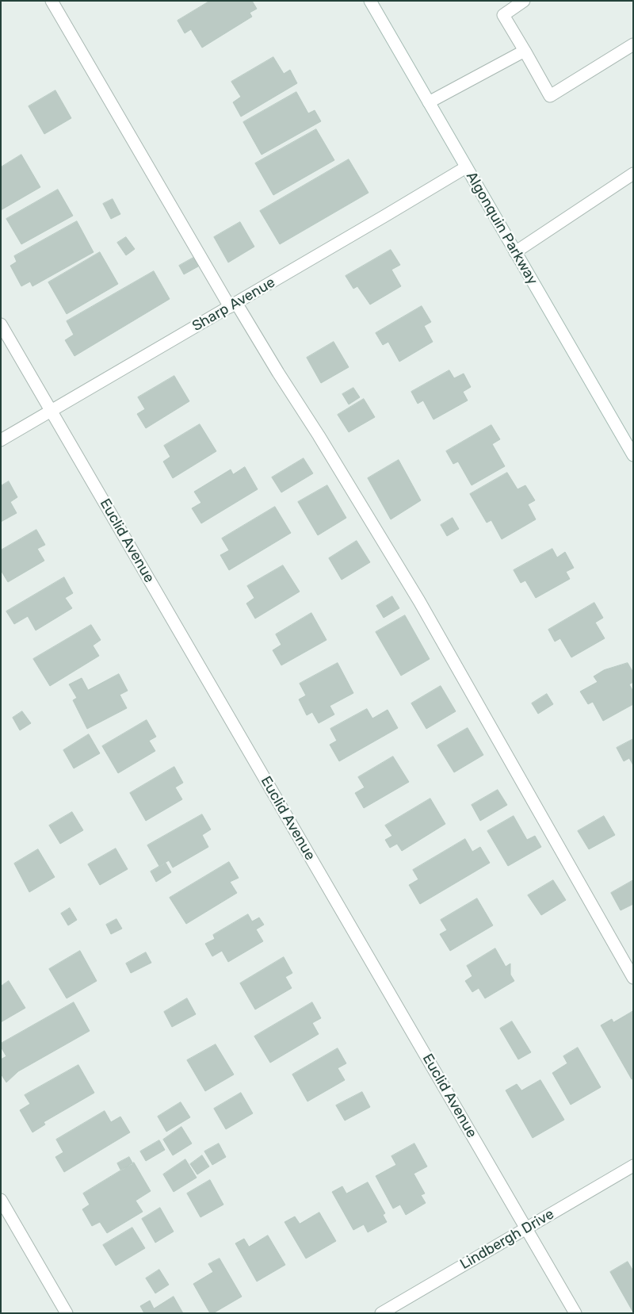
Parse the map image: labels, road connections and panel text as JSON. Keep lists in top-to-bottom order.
{
  "streets": {
    "street": [
      "Algonquin Parkway",
      "Sharp Avenue",
      "Euclid Avenue",
      "Lindbergh Drive"
    ]
  },
  "crossings": [
    ["Algonquin Parkway", "Sharp Avenue"],
    ["Sharp Avenue", "Euclid Avenue"],
    ["Euclid Avenue", "Lindbergh Drive"]
  ]
}
